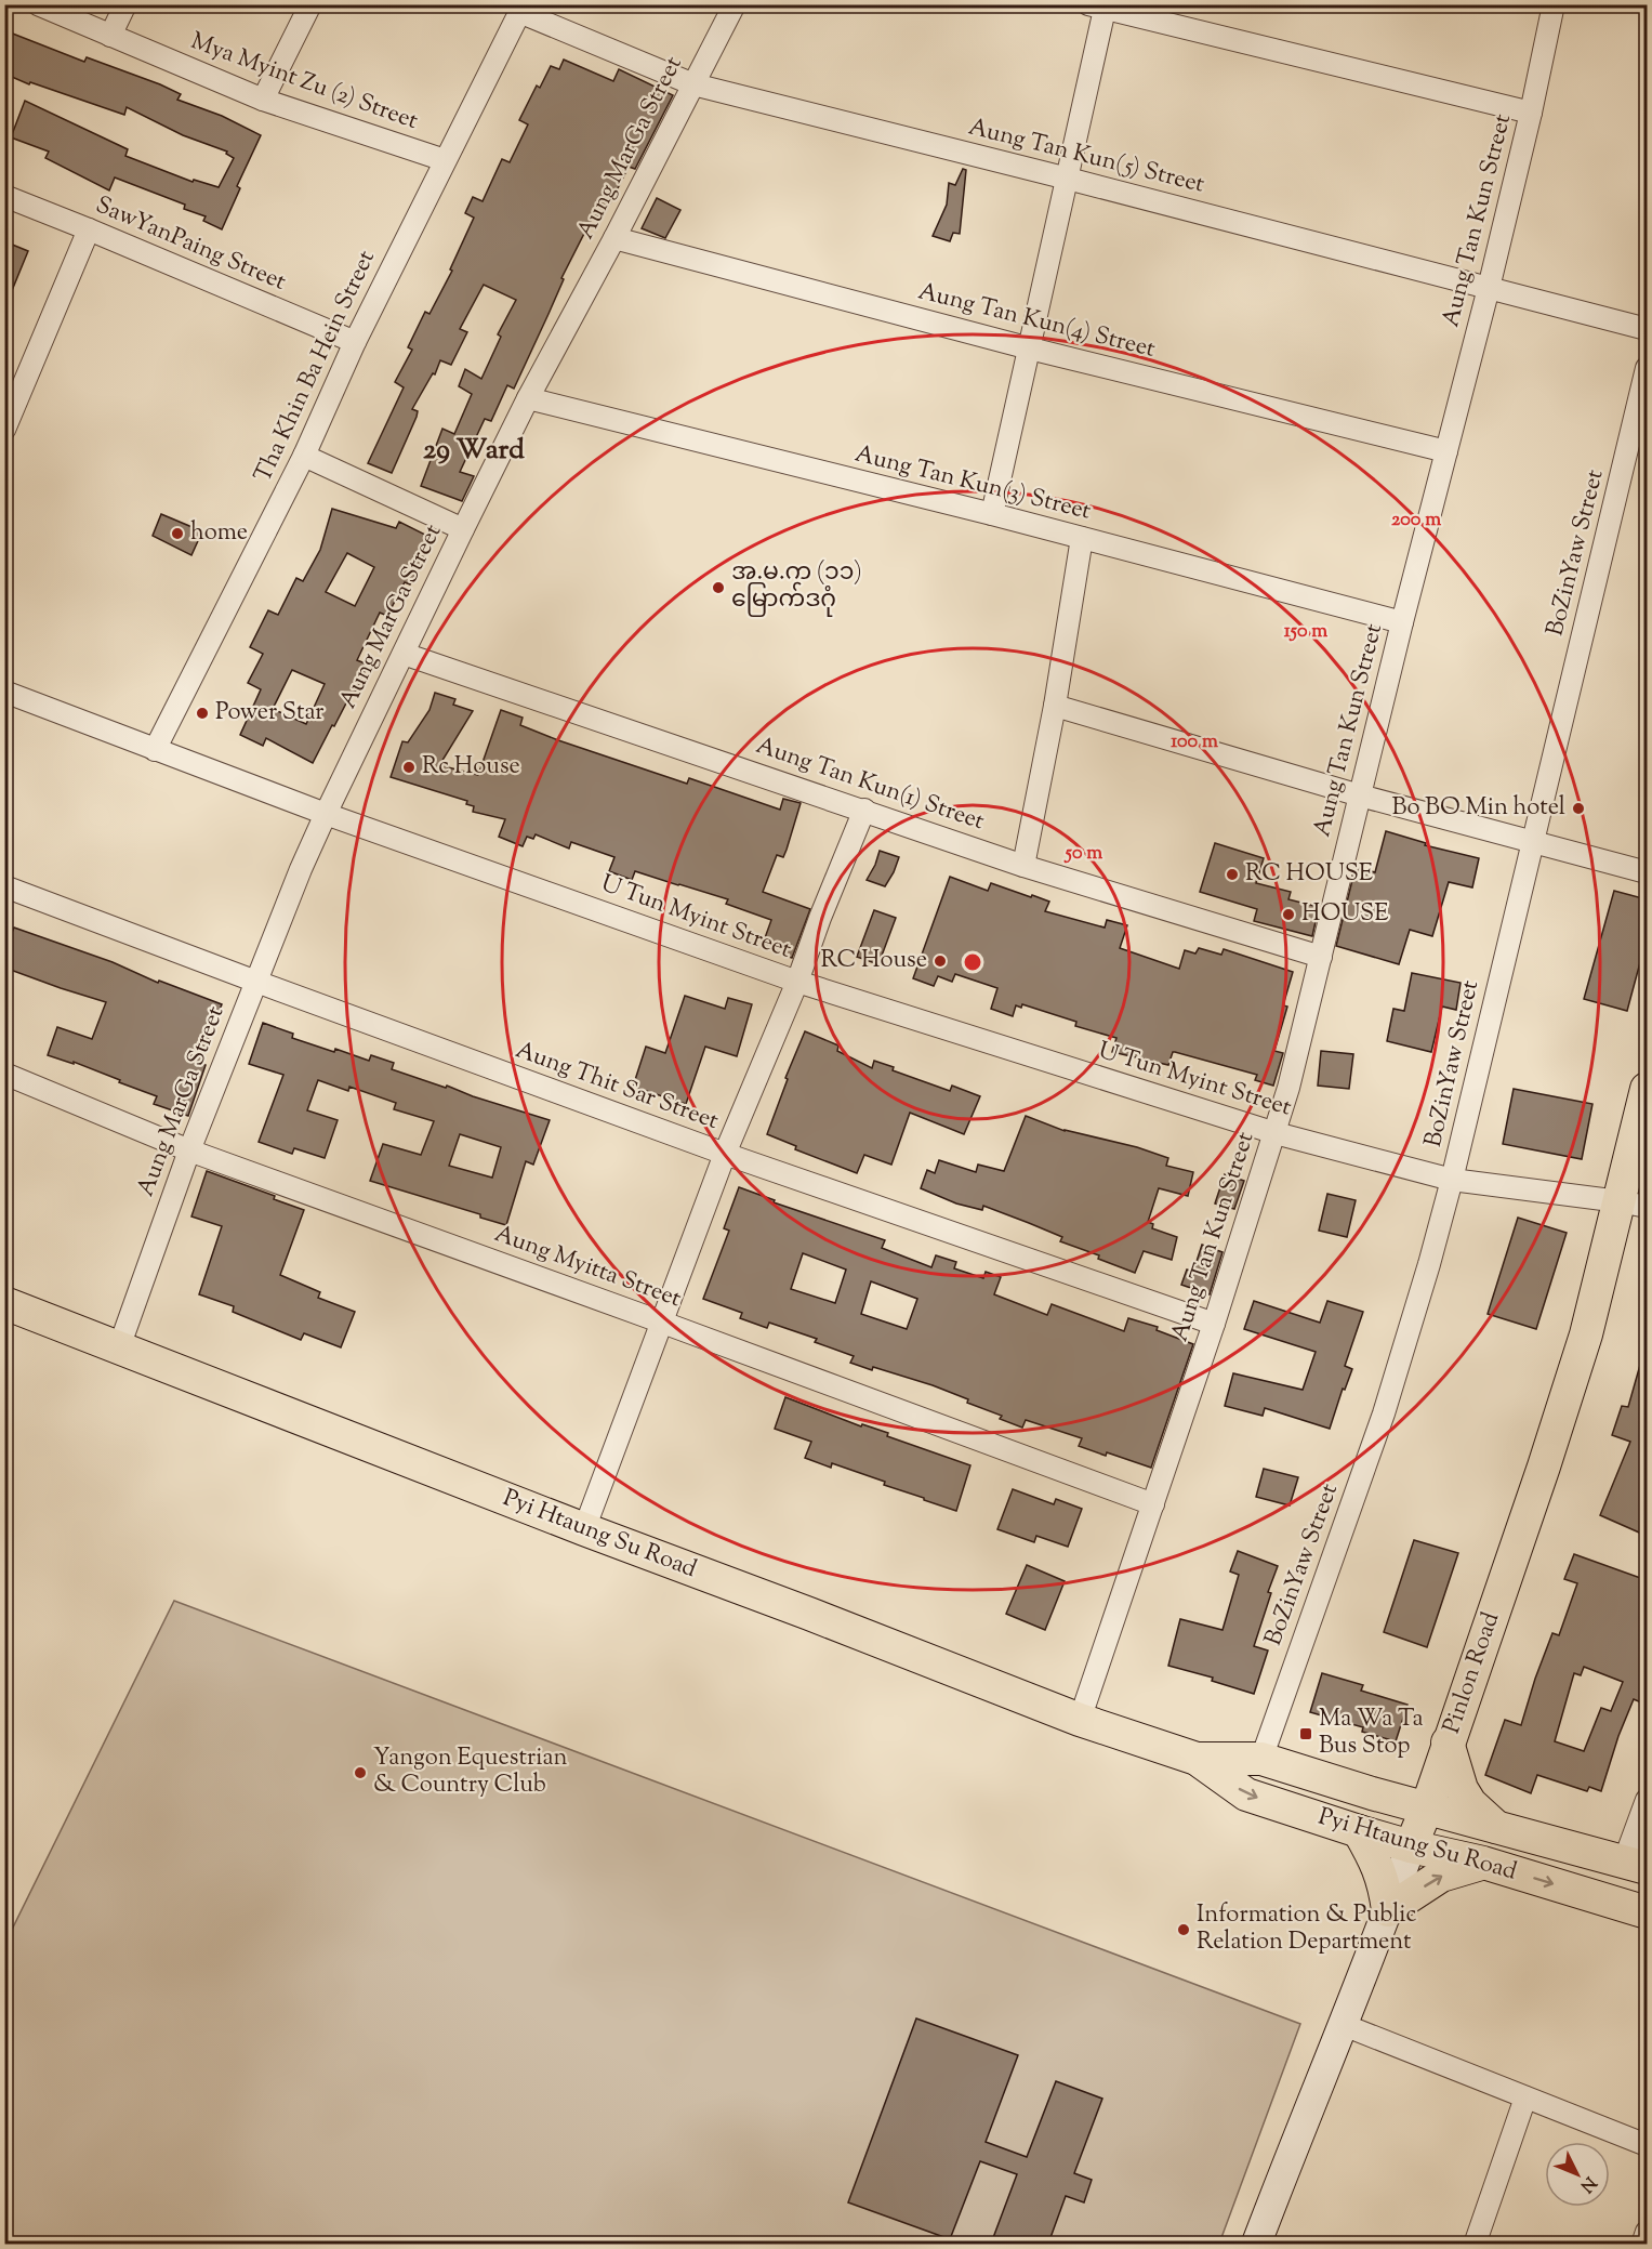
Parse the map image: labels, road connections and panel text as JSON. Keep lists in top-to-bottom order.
{
  "streets": {
    "main road": ["Pyi Htaung Su Road", "Pinlon Road"],
    "street": [
      "Mya Myint Zu (2) Street",
      "Aung MarGa Street",
      "Aung Tan Kun(5) Street",
      "Aung Tan Kun Street",
      "SawYanPaing Street",
      "Aung Tan Kun(4) Street",
      "Tha Khin Ba Hein Street",
      "Aung Tan Kun(3) Street",
      "BoZinYaw Street",
      "Aung Tan Kun(1) Street",
      "U Tun Myint Street",
      "Aung Thit Sar Street",
      "Aung Myitta Street"
    ]
  },
  "crossings": [
    ["Mya Myint Zu (2) Street", "Tha Khin Ba Hein Street"],
    ["Aung MarGa Street", "Aung Tan Kun(5) Street"],
    ["Aung MarGa Street", "Aung Tan Kun(4) Street"],
    ["Aung MarGa Street", "Aung Tan Kun(3) Street"],
    ["Aung MarGa Street", "Aung Tan Kun(1) Street"],
    ["Aung MarGa Street", "U Tun Myint Street"],
    ["Aung MarGa Street", "Aung Thit Sar Street"],
    ["Aung MarGa Street", "Aung Myitta Street"],
    ["Aung MarGa Street", "Pyi Htaung Su Road"],
    ["Aung Tan Kun(5) Street", "Aung Tan Kun Street"],
    ["Aung Tan Kun(5) Street", "Tha Khin Ba Hein Street"],
    ["Aung Tan Kun Street", "Aung Tan Kun(4) Street"],
    ["Aung Tan Kun Street", "Aung Tan Kun(3) Street"],
    ["Aung Tan Kun Street", "Aung Tan Kun(1) Street"],
    ["Aung Tan Kun Street", "U Tun Myint Street"],
    ["Aung Tan Kun Street", "Aung Thit Sar Street"],
    ["Aung Tan Kun Street", "Aung Myitta Street"],
    ["Aung Tan Kun Street", "Pyi Htaung Su Road"],
    ["SawYanPaing Street", "Tha Khin Ba Hein Street"],
    ["Tha Khin Ba Hein Street", "U Tun Myint Street"],
    ["BoZinYaw Street", "U Tun Myint Street"],
    ["BoZinYaw Street", "Pyi Htaung Su Road"],
    ["U Tun Myint Street", "Pinlon Road"],
    ["Pyi Htaung Su Road", "Pinlon Road"]
  ],
  "districts": ["29 Ward"],
  "places": {
    "other": [
      "home",
      "အ.မ.က (၁၁) မြောက်ဒဂုံ",
      "Power Star",
      "Rc House",
      "Bo BO Min hotel",
      "RC HOUSE",
      "HOUSE",
      "RC House",
      "Yangon Equestrian & Country Club",
      "Information & Public Relation Department"
    ],
    "transit": ["Ma Wa Ta Bus Stop"]
  },
  "north": "bottom right",
  "rings": [
    "200 m",
    "150 m",
    "100 m",
    "50 m"
  ]
}
